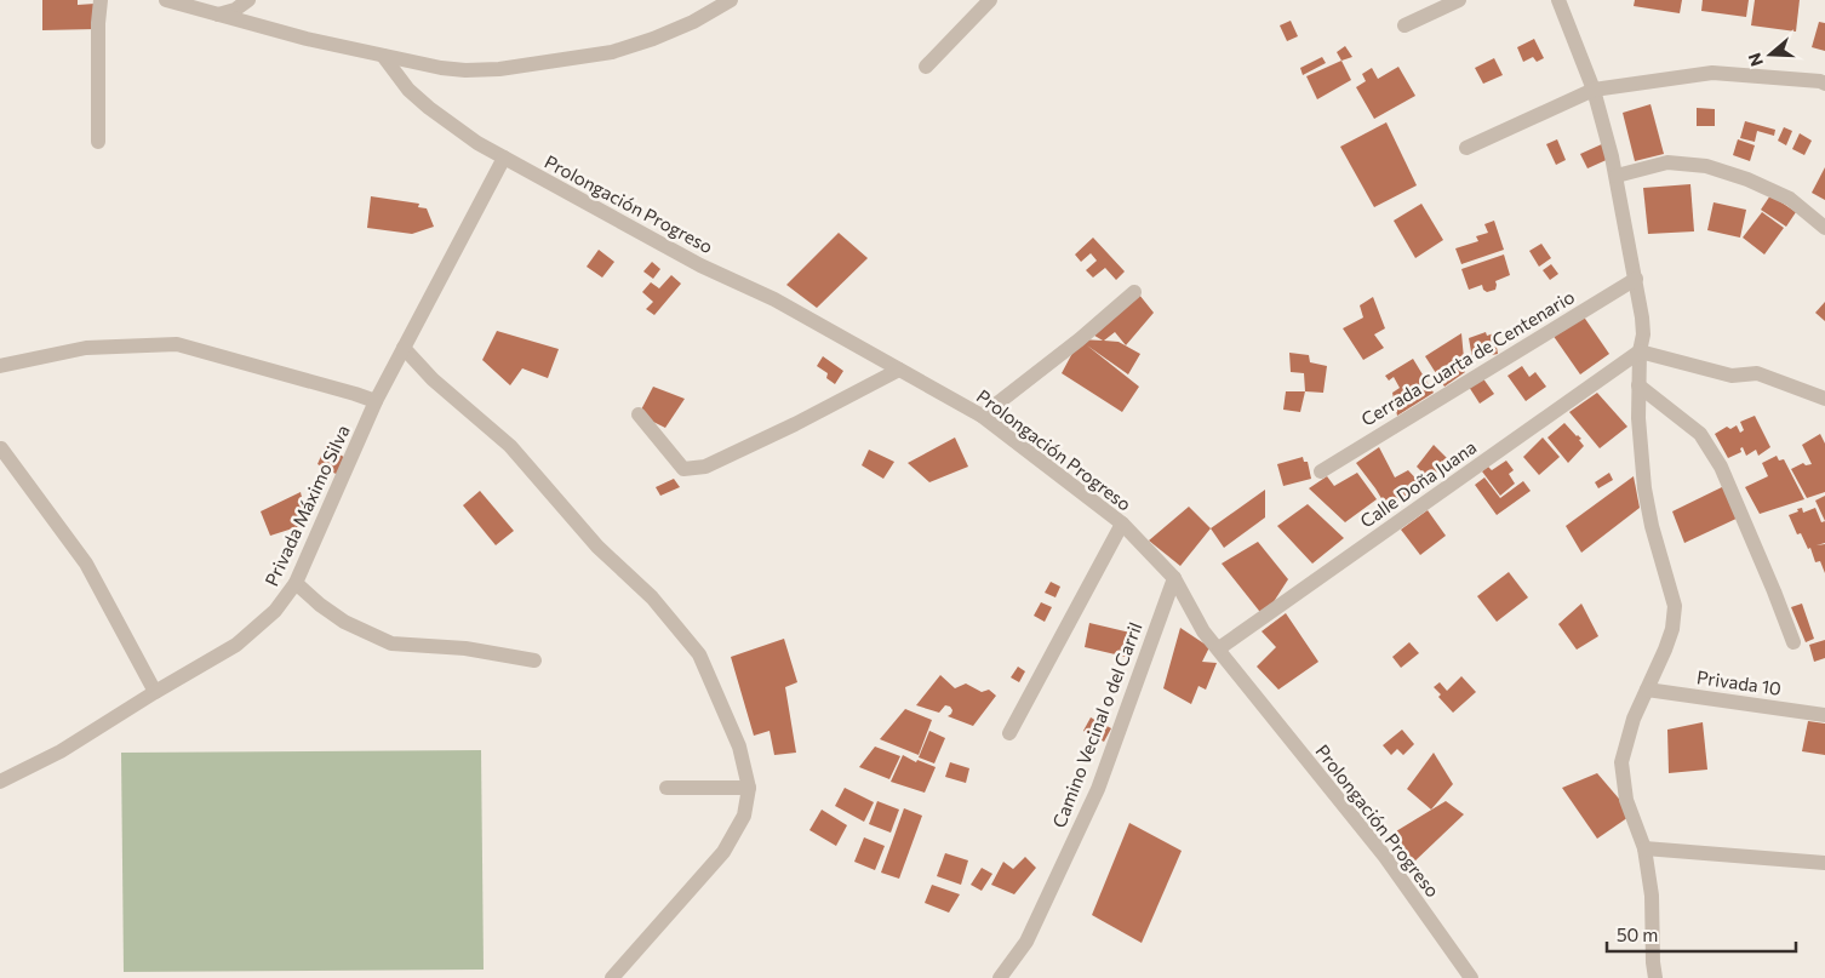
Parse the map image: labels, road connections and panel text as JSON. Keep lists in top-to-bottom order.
{
  "streets": {
    "street": [
      "Prolongación Progreso",
      "Cerrada Cuarta de Centenario",
      "Calle Doña Juana",
      "Privada Máximo Silva",
      "Privada 10",
      "Camino Vecinal o del Carril"
    ]
  },
  "crossings": [
    ["Prolongación Progreso", "Calle Doña Juana"],
    ["Prolongación Progreso", "Privada Máximo Silva"],
    ["Prolongación Progreso", "Camino Vecinal o del Carril"]
  ],
  "scale_bar": "50 m",
  "north": "left"
}
